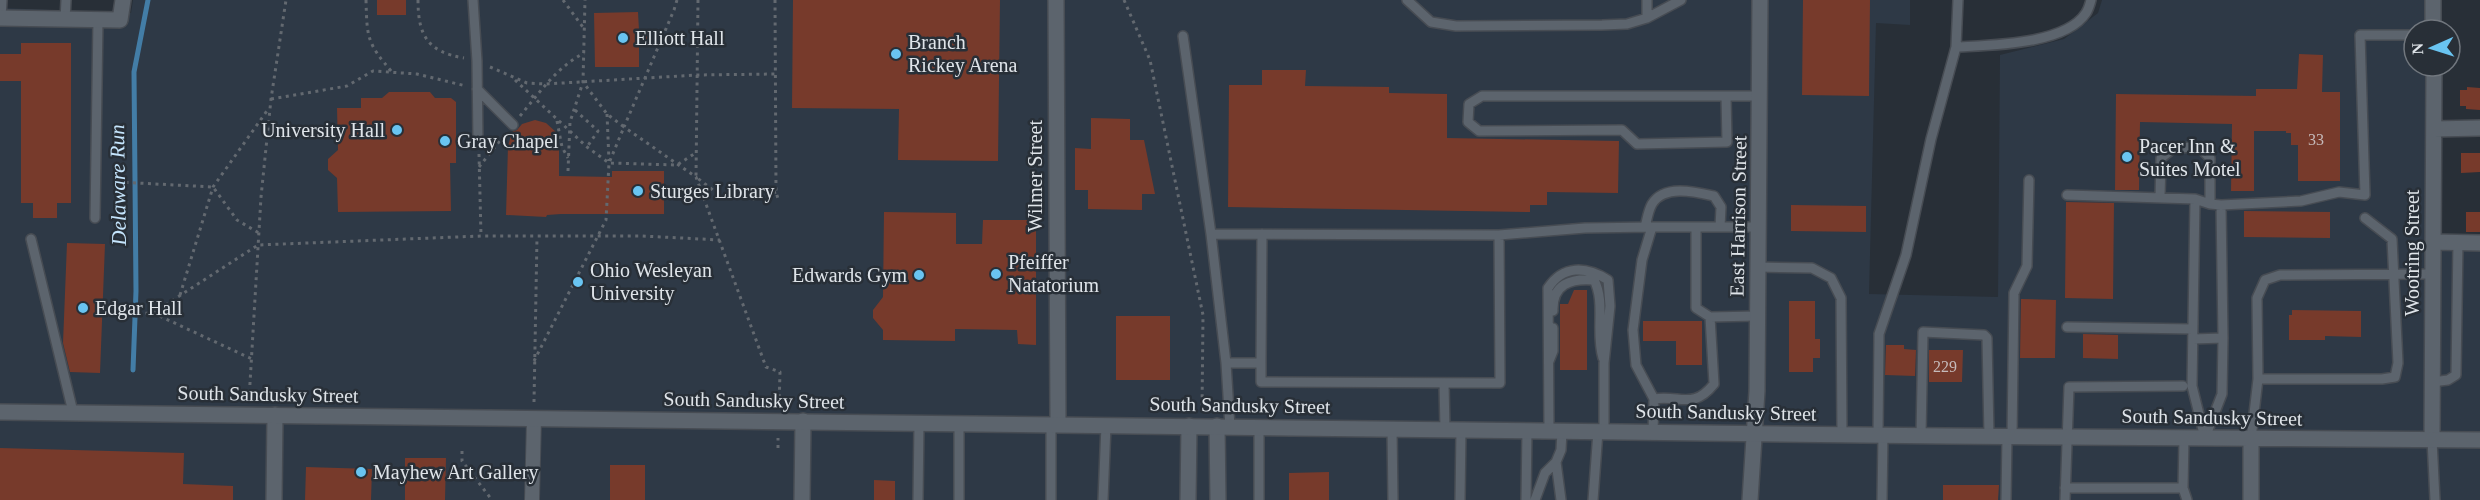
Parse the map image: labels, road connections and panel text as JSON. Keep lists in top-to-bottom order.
{
  "streets": {
    "street": [
      "Wilmer Street",
      "East Harrison Street",
      "Wootring Street",
      "South Sandusky Street"
    ]
  },
  "crossings": [
    ["Wilmer Street", "South Sandusky Street"],
    ["East Harrison Street", "South Sandusky Street"],
    ["Wootring Street", "South Sandusky Street"]
  ],
  "water": ["Delaware Run"],
  "places": [
    "Elliott Hall",
    "Branch Rickey Arena",
    "University Hall",
    "Gray Chapel",
    "Pacer Inn & Suites Motel",
    "Sturges Library",
    "Pfeiffer Natatorium",
    "Edwards Gym",
    "Ohio Wesleyan University",
    "Edgar Hall",
    "Mayhew Art Gallery"
  ],
  "house_numbers": ["33", "229"],
  "north": "left"
}
